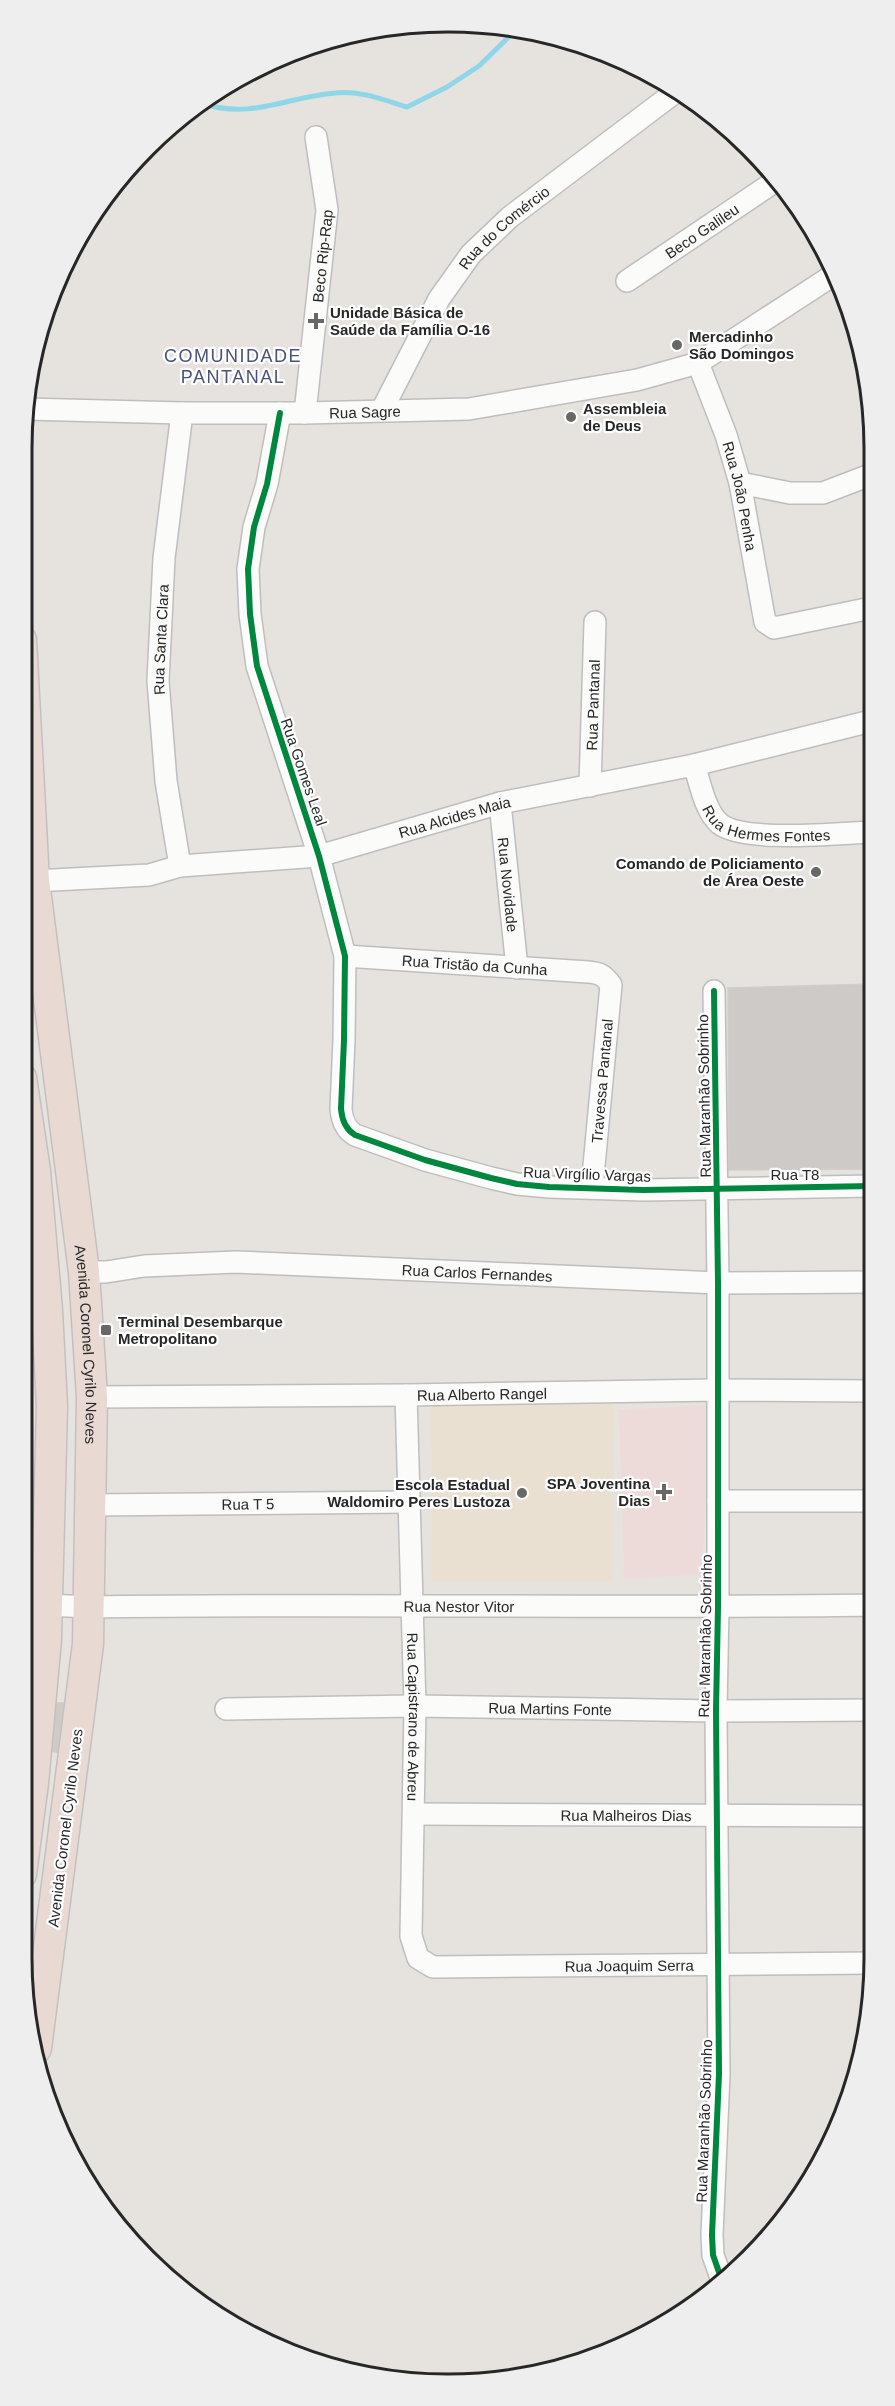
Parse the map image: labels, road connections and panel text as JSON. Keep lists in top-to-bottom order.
{
  "streets": {
    "highway": ["Avenida Coronel Cyrilo Neves"],
    "street": [
      "Rua do Comércio",
      "Beco Galileu",
      "Beco Rip-Rap",
      "Rua Sagre",
      "Rua João Penha",
      "Rua Santa Clara",
      "Rua Pantanal",
      "Rua Gomes Leal",
      "Rua Hermes Fontes",
      "Rua Alcides Maia",
      "Rua Novidade",
      "Rua Tristão da Cunha",
      "Travessa Pantanal",
      "Rua Maranhão Sobrinho",
      "Rua Virgílio Vargas",
      "Rua T8",
      "Rua Carlos Fernandes",
      "Rua Alberto Rangel",
      "Rua T 5",
      "Rua Nestor Vitor",
      "Rua Martins Fonte",
      "Rua Capistrano de Abreu",
      "Rua Malheiros Dias",
      "Rua Joaquim Serra"
    ]
  },
  "crossings": [
    ["Rua do Comércio", "Rua Sagre"],
    ["Beco Rip-Rap", "Rua Sagre"],
    ["Rua Sagre", "Rua João Penha"],
    ["Rua Sagre", "Rua Santa Clara"],
    ["Rua Sagre", "Rua Gomes Leal"],
    ["Rua Santa Clara", "Rua Alcides Maia"],
    ["Rua Pantanal", "Rua Alcides Maia"],
    ["Rua Gomes Leal", "Rua Alcides Maia"],
    ["Rua Gomes Leal", "Rua Tristão da Cunha"],
    ["Rua Gomes Leal", "Rua Virgílio Vargas"],
    ["Rua Hermes Fontes", "Rua Alcides Maia"],
    ["Rua Alcides Maia", "Rua Novidade"],
    ["Rua Alcides Maia", "Avenida Coronel Cyrilo Neves"],
    ["Rua Novidade", "Rua Tristão da Cunha"],
    ["Rua Tristão da Cunha", "Travessa Pantanal"],
    ["Travessa Pantanal", "Rua Virgílio Vargas"],
    ["Rua Maranhão Sobrinho", "Rua Virgílio Vargas"],
    ["Rua Maranhão Sobrinho", "Rua T8"],
    ["Rua Maranhão Sobrinho", "Rua Carlos Fernandes"],
    ["Rua Maranhão Sobrinho", "Rua Alberto Rangel"],
    ["Rua Maranhão Sobrinho", "Rua Nestor Vitor"],
    ["Rua Maranhão Sobrinho", "Rua Martins Fonte"],
    ["Rua Maranhão Sobrinho", "Rua Malheiros Dias"],
    ["Rua Maranhão Sobrinho", "Rua Joaquim Serra"],
    ["Rua Virgílio Vargas", "Rua T8"],
    ["Rua Carlos Fernandes", "Avenida Coronel Cyrilo Neves"],
    ["Avenida Coronel Cyrilo Neves", "Rua Alberto Rangel"],
    ["Avenida Coronel Cyrilo Neves", "Rua T 5"],
    ["Avenida Coronel Cyrilo Neves", "Rua Nestor Vitor"],
    ["Rua Alberto Rangel", "Rua Capistrano de Abreu"],
    ["Rua T 5", "Rua Capistrano de Abreu"],
    ["Rua Nestor Vitor", "Rua Capistrano de Abreu"],
    ["Rua Martins Fonte", "Rua Capistrano de Abreu"],
    ["Rua Capistrano de Abreu", "Rua Malheiros Dias"],
    ["Rua Capistrano de Abreu", "Rua Joaquim Serra"]
  ],
  "districts": ["COMUNIDADE PANTANAL"],
  "places": {
    "health": ["Unidade Básica de Saúde da Família O-16", "SPA Joventina Dias"],
    "other": [
      "Mercadinho São Domingos",
      "Assembleia de Deus",
      "Comando de Policiamento de Área Oeste",
      "Escola Estadual Waldomiro Peres Lustoza"
    ],
    "transit": ["Terminal Desembarque Metropolitano"]
  }
}
